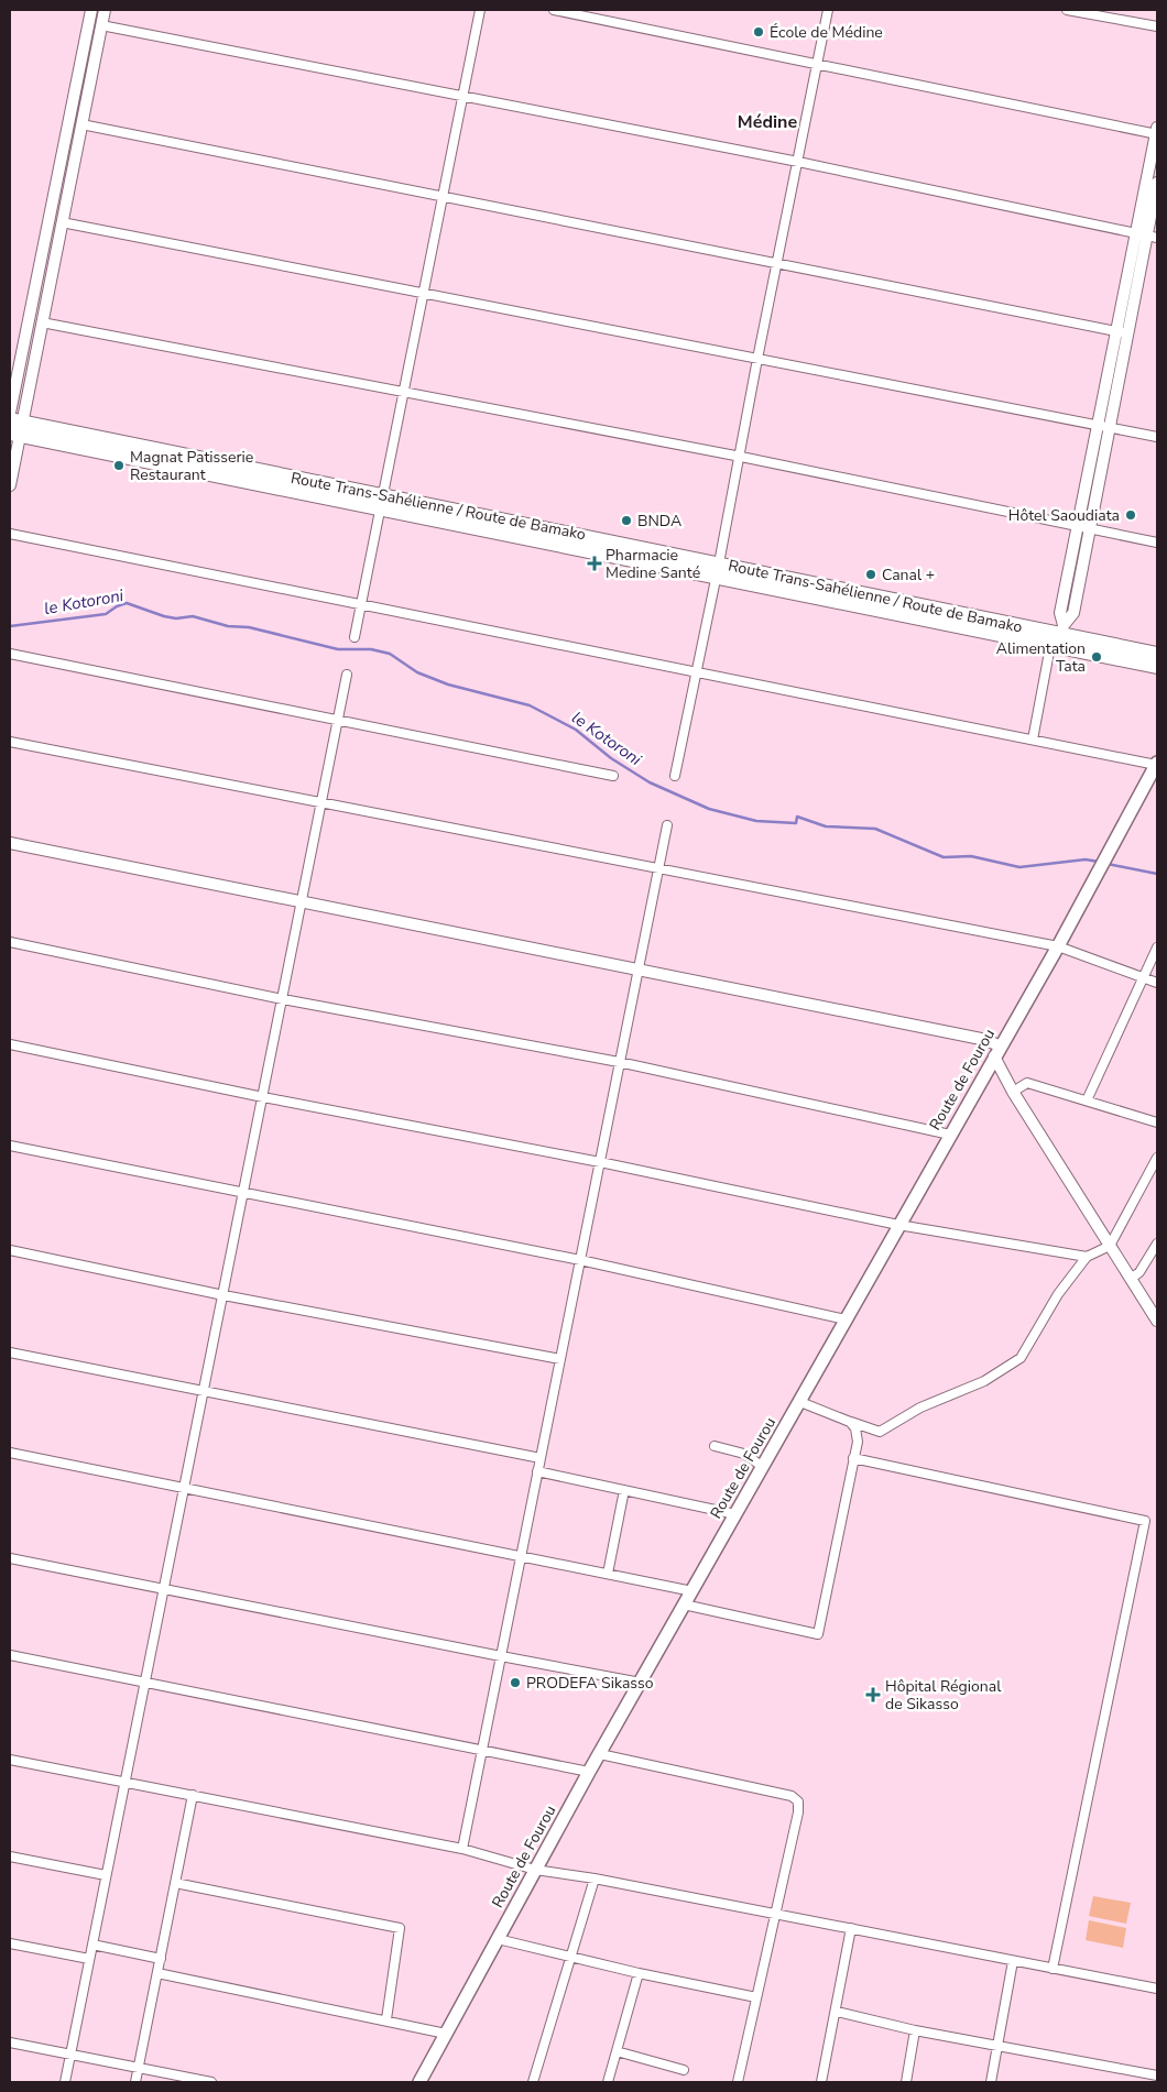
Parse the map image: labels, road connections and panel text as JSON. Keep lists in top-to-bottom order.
{
  "streets": {
    "highway": ["Route Trans-Sahélienne / Route de Bamako"],
    "main road": ["Route de Fourou"]
  },
  "districts": ["Médine"],
  "water": ["le Kotoroni"],
  "places": {
    "other": [
      "École de Médine",
      "Magnat Patisserie Restaurant",
      "Hôtel Saoudiata",
      "BNDA",
      "Canal +",
      "Alimentation Tata",
      "PRODEFA Sikasso"
    ],
    "health": ["Pharmacie Medine Santé", "Hôpital Régional de Sikasso"]
  }
}
